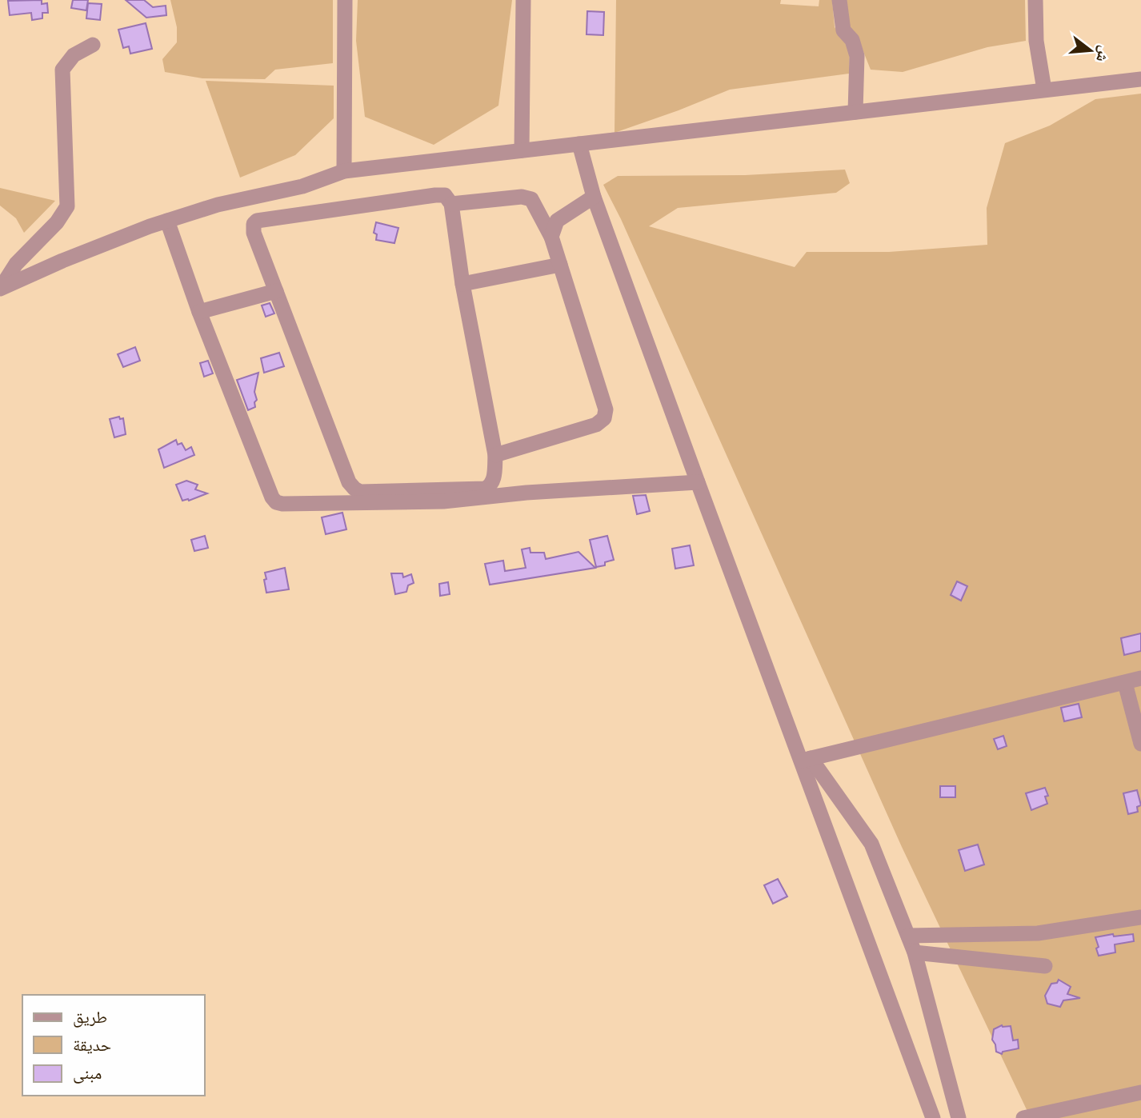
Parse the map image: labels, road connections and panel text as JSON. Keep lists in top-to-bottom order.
{
  "legend": ["طريق", "حديقة", "مبنى"],
  "north": "right"
}
